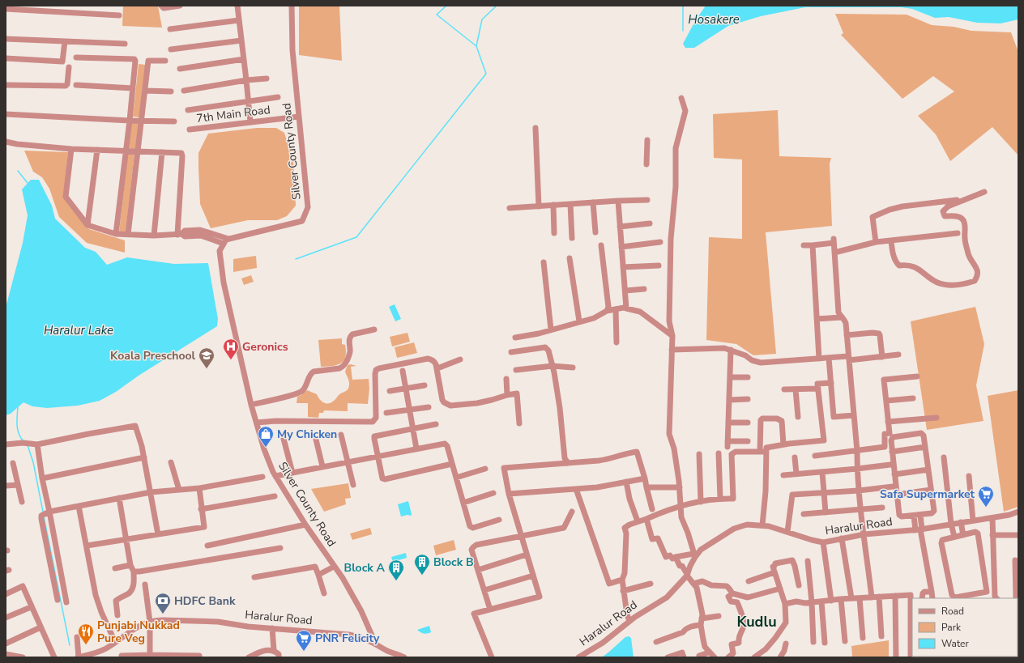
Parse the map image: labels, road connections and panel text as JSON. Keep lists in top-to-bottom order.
{
  "streets": {
    "street": ["7th Main Road", "Silver County Road", "Haralur Road"]
  },
  "crossings": [
    ["7th Main Road", "Silver County Road"],
    ["Silver County Road", "Haralur Road"]
  ],
  "districts": ["Kudlu"],
  "water": ["Hosakere", "Haralur Lake"],
  "places": {
    "hospital": ["Geronics"],
    "school or university": ["Koala Preschool"],
    "shop": ["My Chicken"],
    "supermarket": ["Safa Supermarket", "PNR Felicity"],
    "building": ["Block B", "Block A"],
    "bank": ["HDFC Bank"],
    "restaurant": ["Punjabi Nukkad Pure Veg"]
  },
  "legend": ["Road", "Park", "Water"]
}
